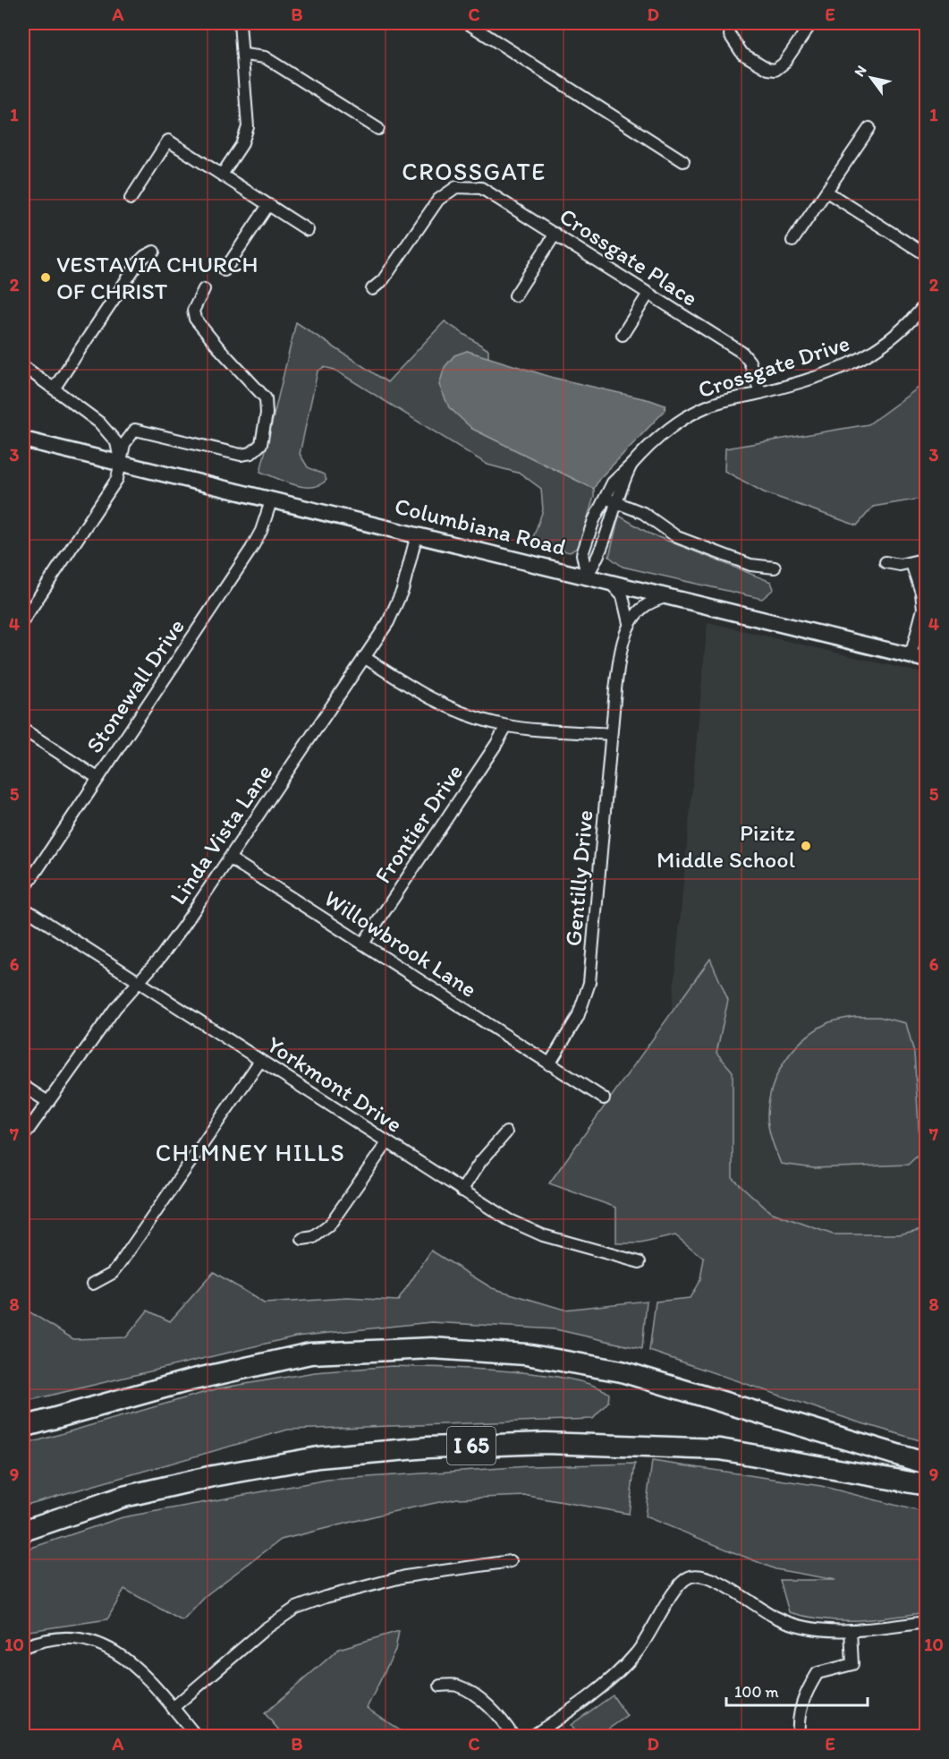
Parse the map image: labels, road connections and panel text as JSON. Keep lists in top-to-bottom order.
{
  "streets": {
    "highway": ["I 65"],
    "main road": ["Columbiana Road"],
    "street": [
      "Crossgate Place",
      "Crossgate Drive",
      "Stonewall Drive",
      "Frontier Drive",
      "Linda Vista Lane",
      "Gentilly Drive",
      "Willowbrook Lane",
      "Yorkmont Drive"
    ]
  },
  "crossings": [
    ["Crossgate Place", "Crossgate Drive"],
    ["Crossgate Drive", "Columbiana Road"],
    ["Columbiana Road", "Stonewall Drive"],
    ["Columbiana Road", "Linda Vista Lane"],
    ["Columbiana Road", "Gentilly Drive"],
    ["Frontier Drive", "Willowbrook Lane"],
    ["Linda Vista Lane", "Willowbrook Lane"],
    ["Linda Vista Lane", "Yorkmont Drive"],
    ["Gentilly Drive", "Willowbrook Lane"]
  ],
  "districts": ["CROSSGATE", "CHIMNEY HILLS"],
  "places": ["VESTAVIA CHURCH OF CHRIST", "Pizitz Middle School"],
  "scale_bar": "100 m",
  "north": "top left",
  "grid": {
    "columns": [
      "A",
      "B",
      "C",
      "D",
      "E"
    ],
    "rows": [
      "1",
      "2",
      "3",
      "4",
      "5",
      "6",
      "7",
      "8",
      "9",
      "10"
    ]
  }
}
